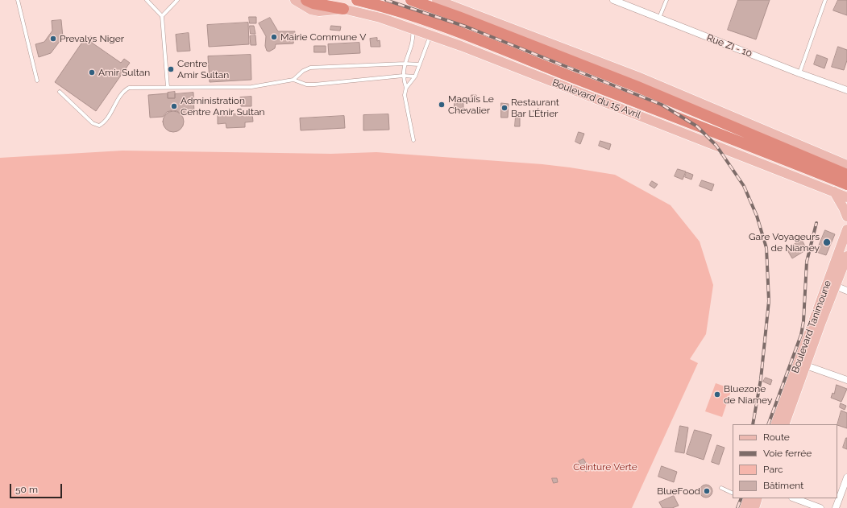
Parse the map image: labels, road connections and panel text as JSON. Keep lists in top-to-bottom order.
{
  "streets": {
    "highway": ["Boulevard du 15 Avril"],
    "main road": ["Boulevard Tanimoune"],
    "street": ["Rue ZI - 10"]
  },
  "parks": ["Ceinture Verte"],
  "places": [
    "Mairie Commune V",
    "Prevalys Niger",
    "Centre Amir Sultan",
    "Amir Sultan",
    "Maquis Le Chevalier",
    "Administration Centre Amir Sultan",
    "Restaurant Bar L’Étrier",
    "Gare Voyageurs de Niamey",
    "Bluezone de Niamey",
    "BlueFood"
  ],
  "legend": [
    "Route",
    "Voie ferrée",
    "Parc",
    "Bâtiment"
  ],
  "scale_bar": "50 m"
}
